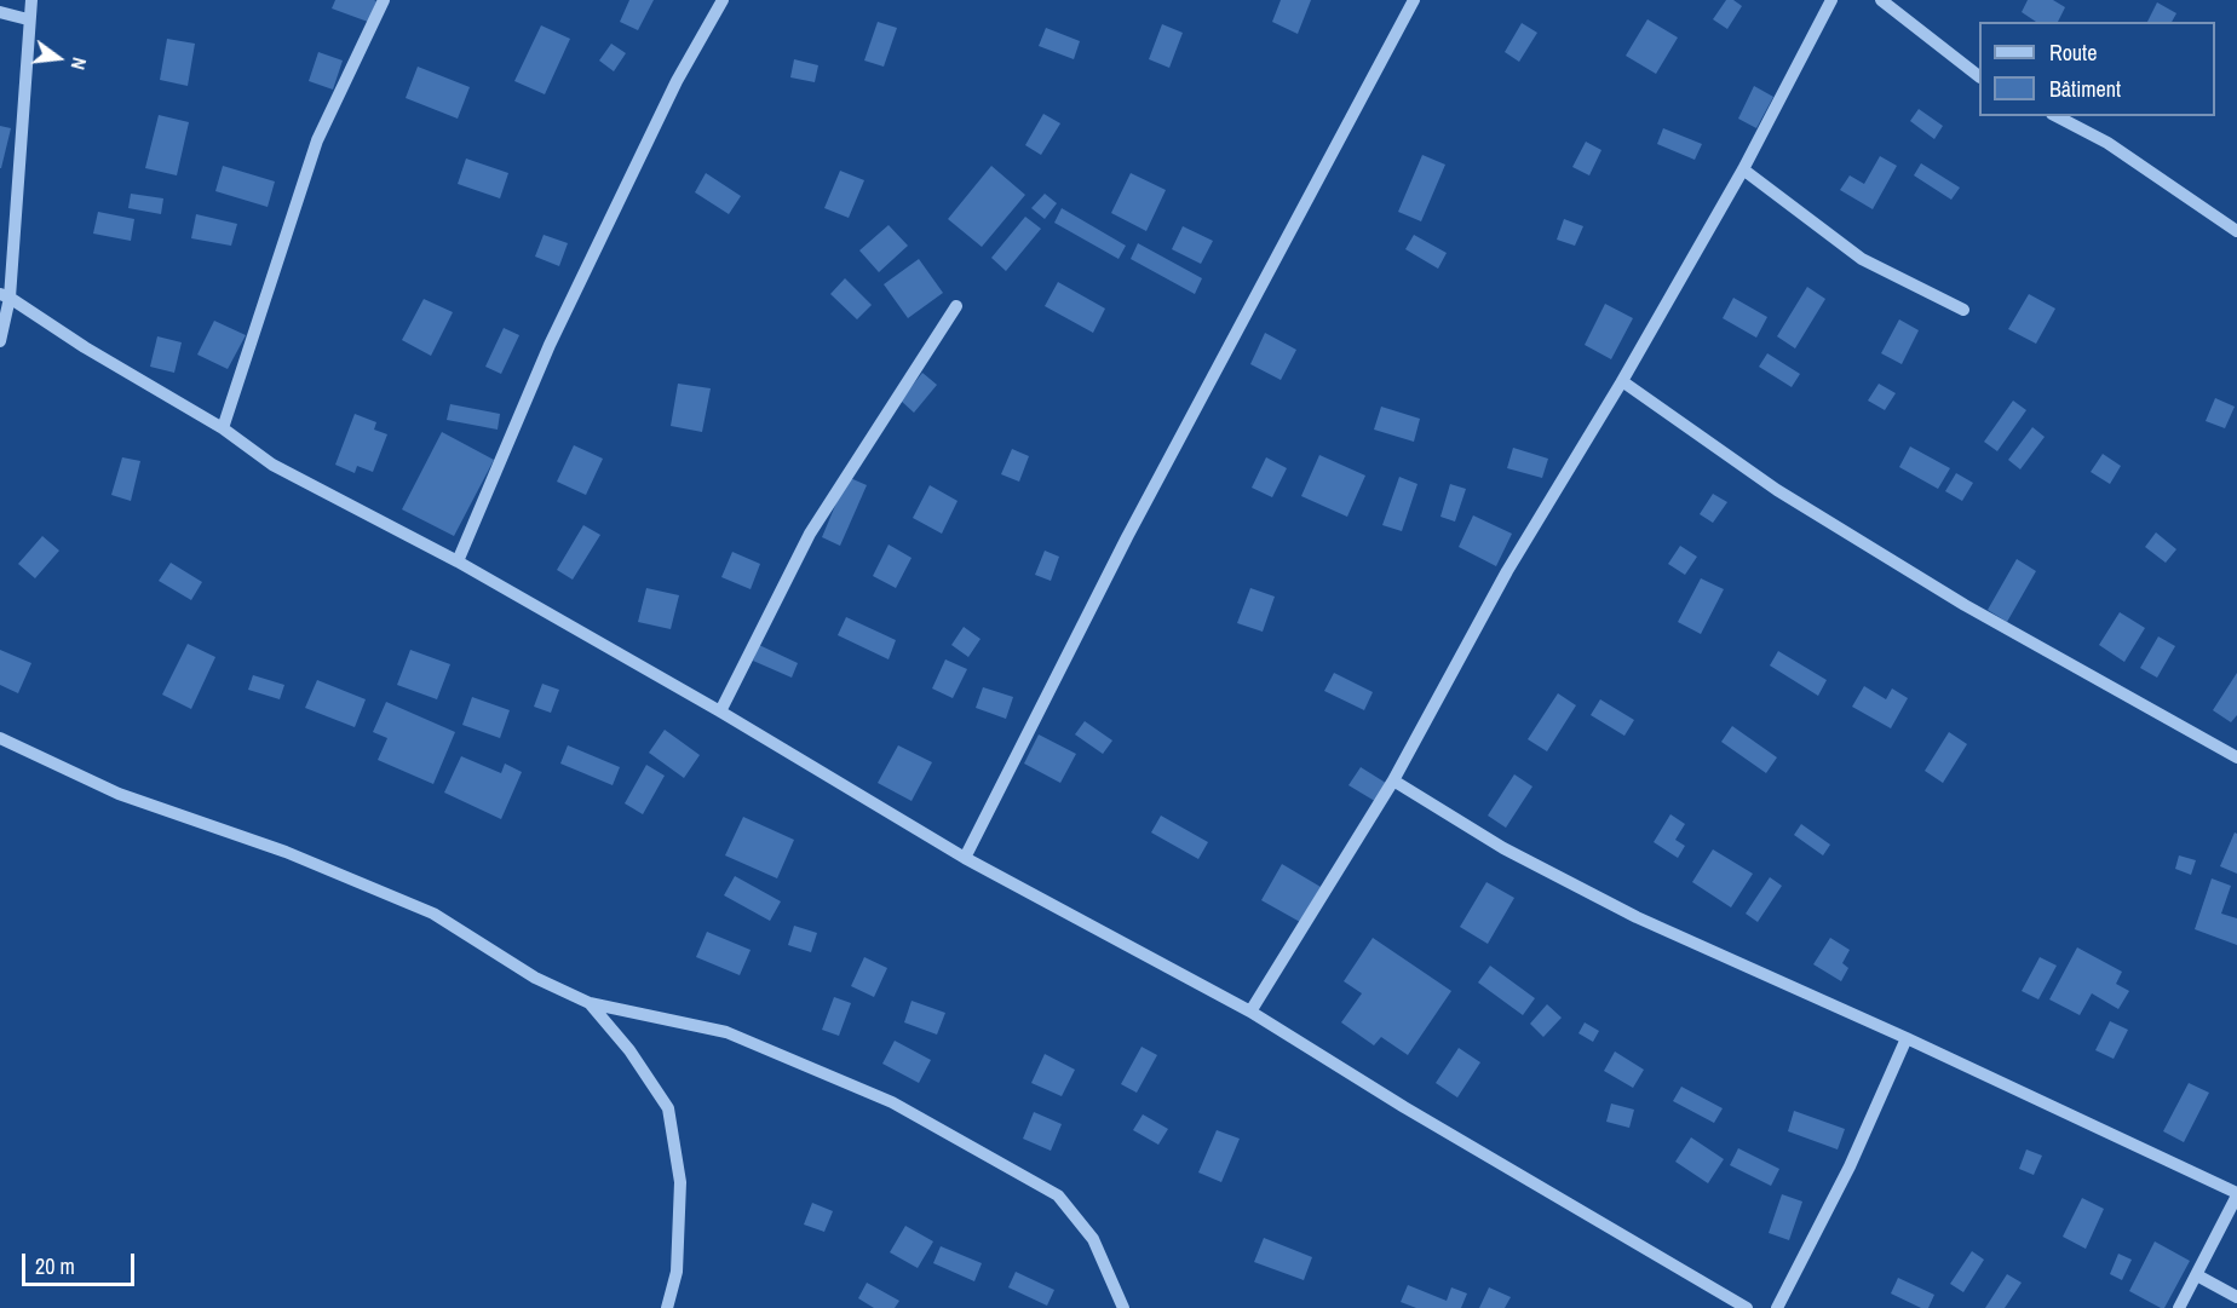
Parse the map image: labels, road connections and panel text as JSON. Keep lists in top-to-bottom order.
{
  "legend": ["Route", "Bâtiment"],
  "scale_bar": "20 m",
  "north": "right"
}
